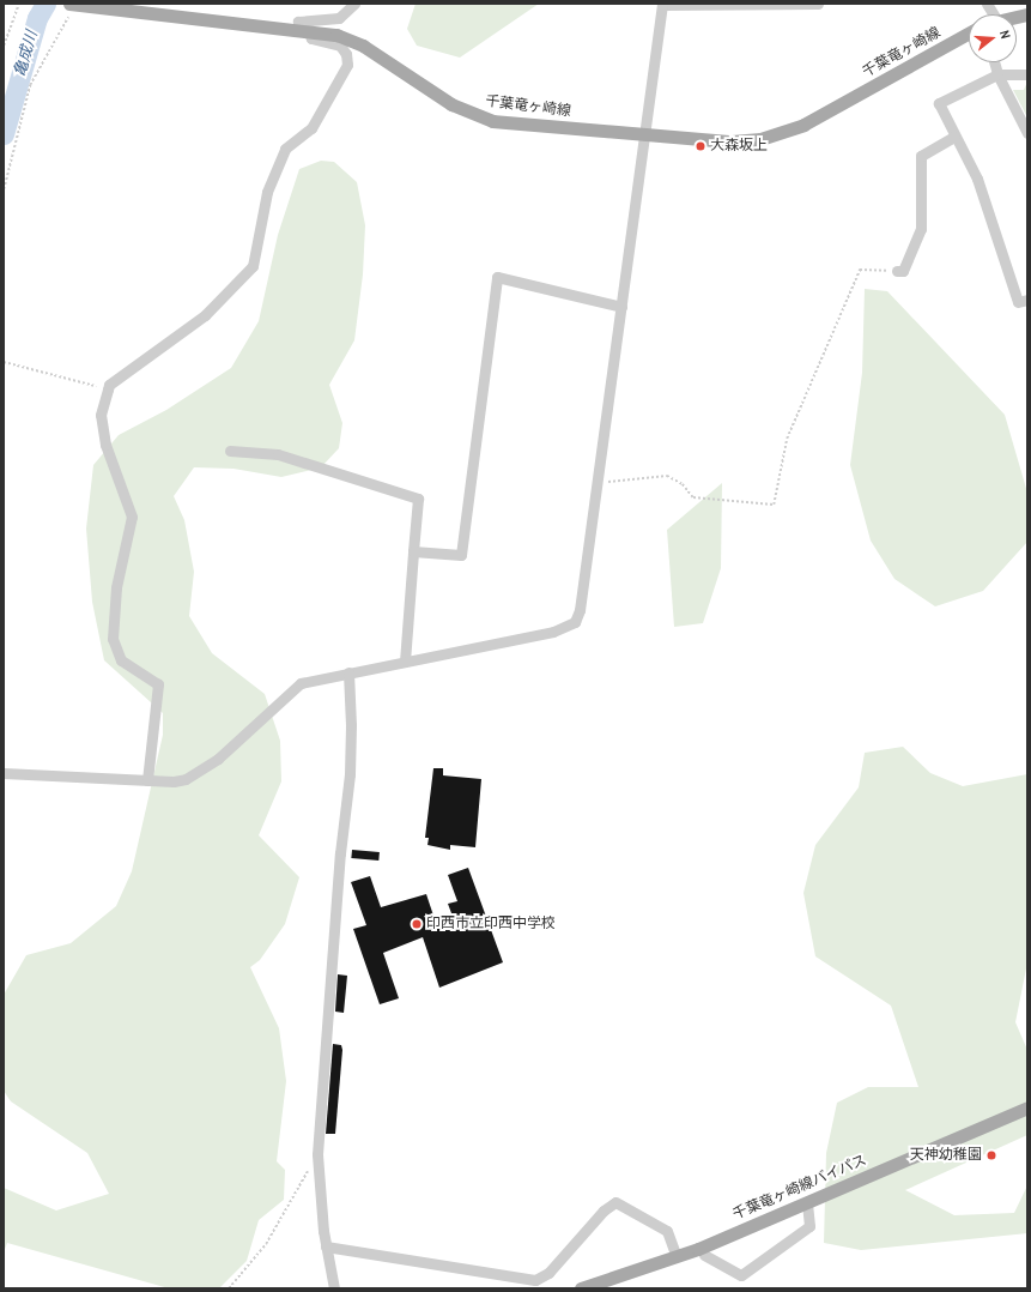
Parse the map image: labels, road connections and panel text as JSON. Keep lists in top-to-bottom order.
{
  "streets": {
    "main road": ["千葉竜ヶ崎線", "千葉竜ヶ崎線バイパス"]
  },
  "water": ["亀成川"],
  "places": ["大森坂上", "印西市立印西中学校", "天神幼稚園"],
  "north": "right"
}
